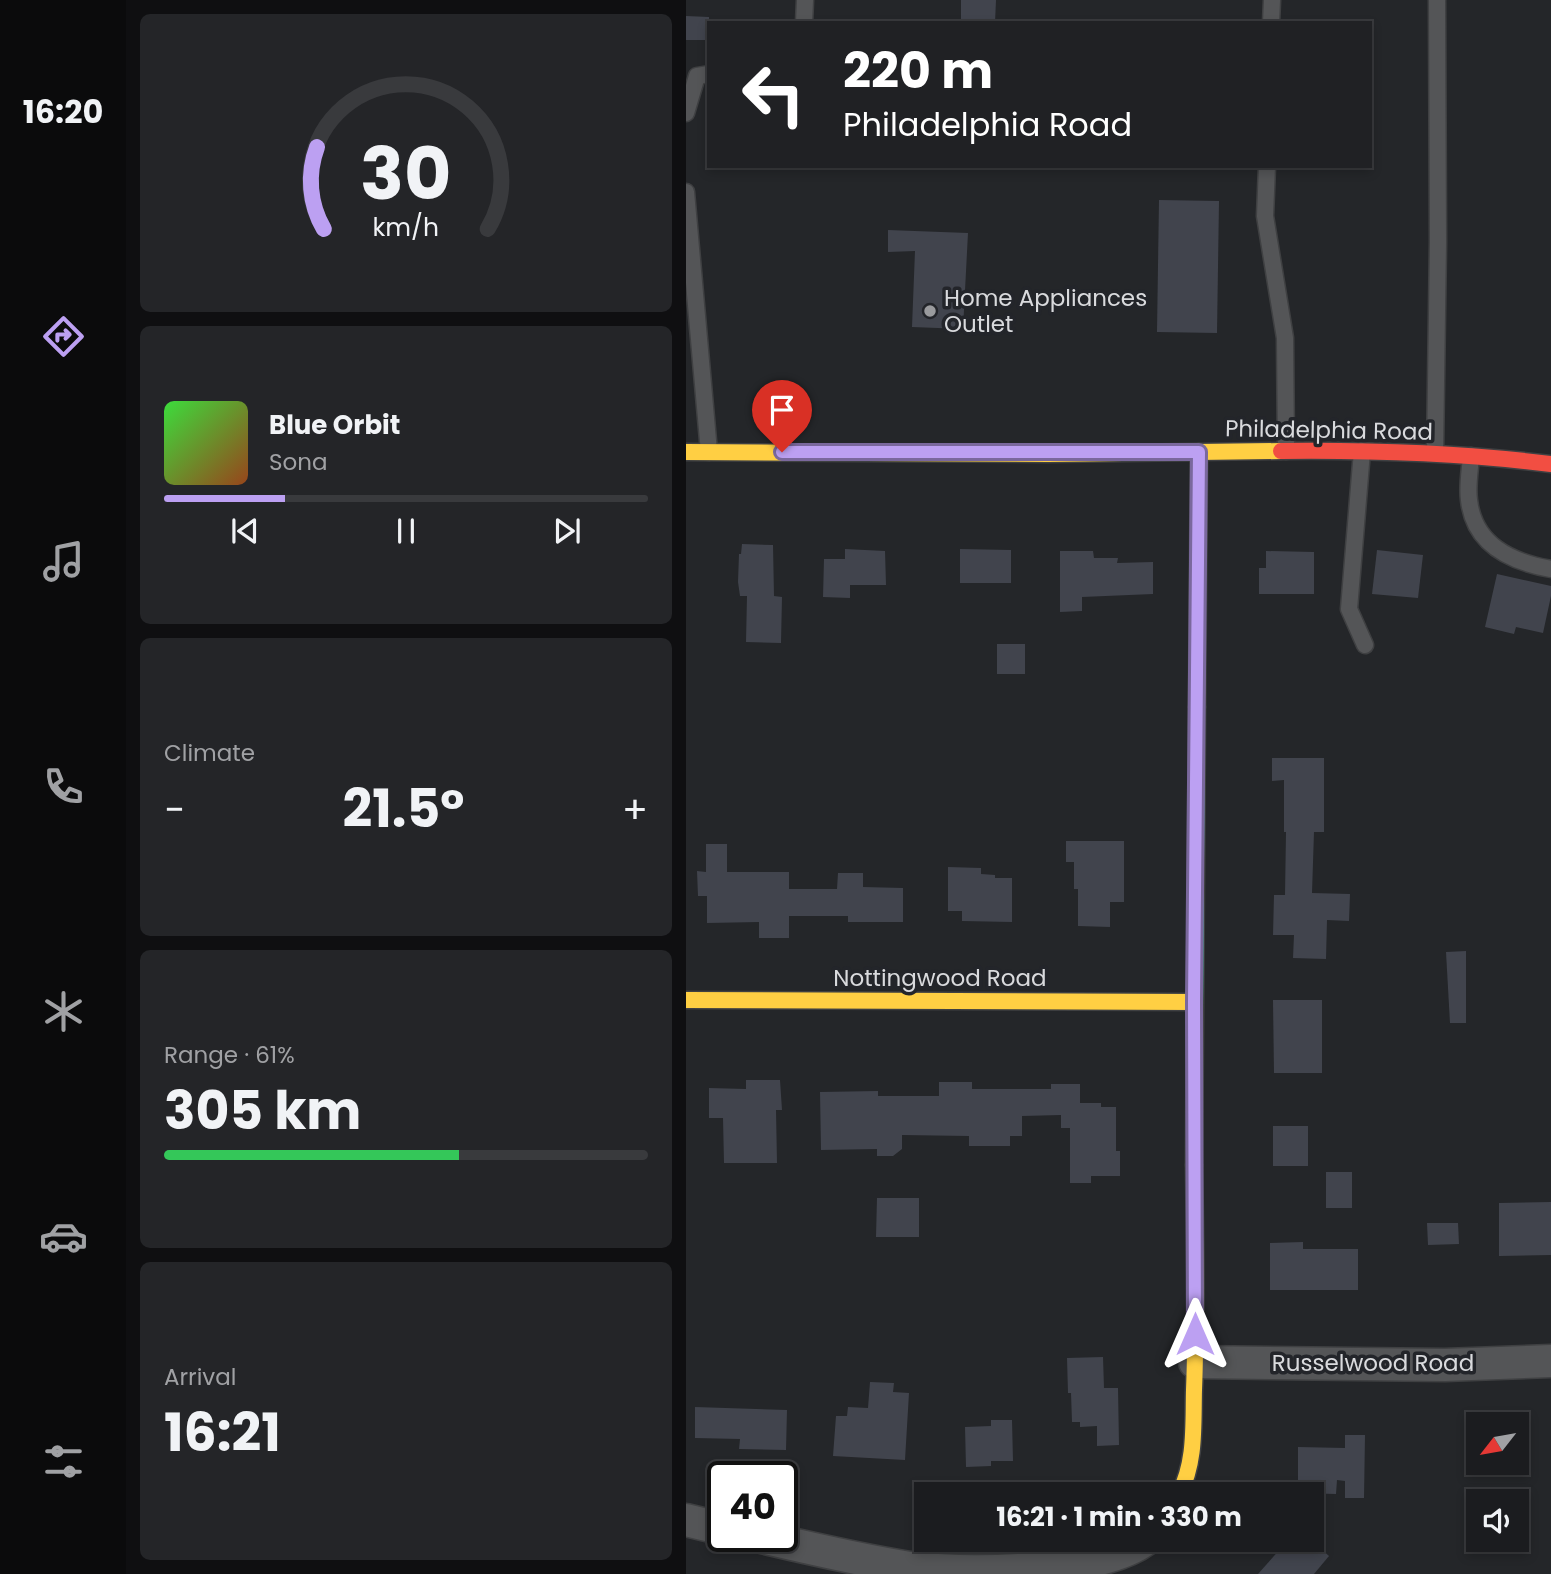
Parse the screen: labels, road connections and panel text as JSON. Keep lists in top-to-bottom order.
{
  "streets": {
    "street": ["Philadelphia Road", "Nottingwood Road", "Russelwood Road"]
  },
  "places": ["Home Appliances Outlet"],
  "north": "bottom left",
  "page": {
    "tabs": "16:20",
    "turn": ["220 m", "Philadelphia Road"],
    "song": ["Blue Orbit", "Sona"],
    "tile": [
      "Climate",
      ["Range · 61%", "305 km"],
      ["Arrival", "16:21"]
    ],
    "heat": ["−", "21.5°", "+"],
    "limit": "40",
    "trip": "16:21 · 1 min · 330 m",
    "gauge": ["30", "km/h"]
  }
}
